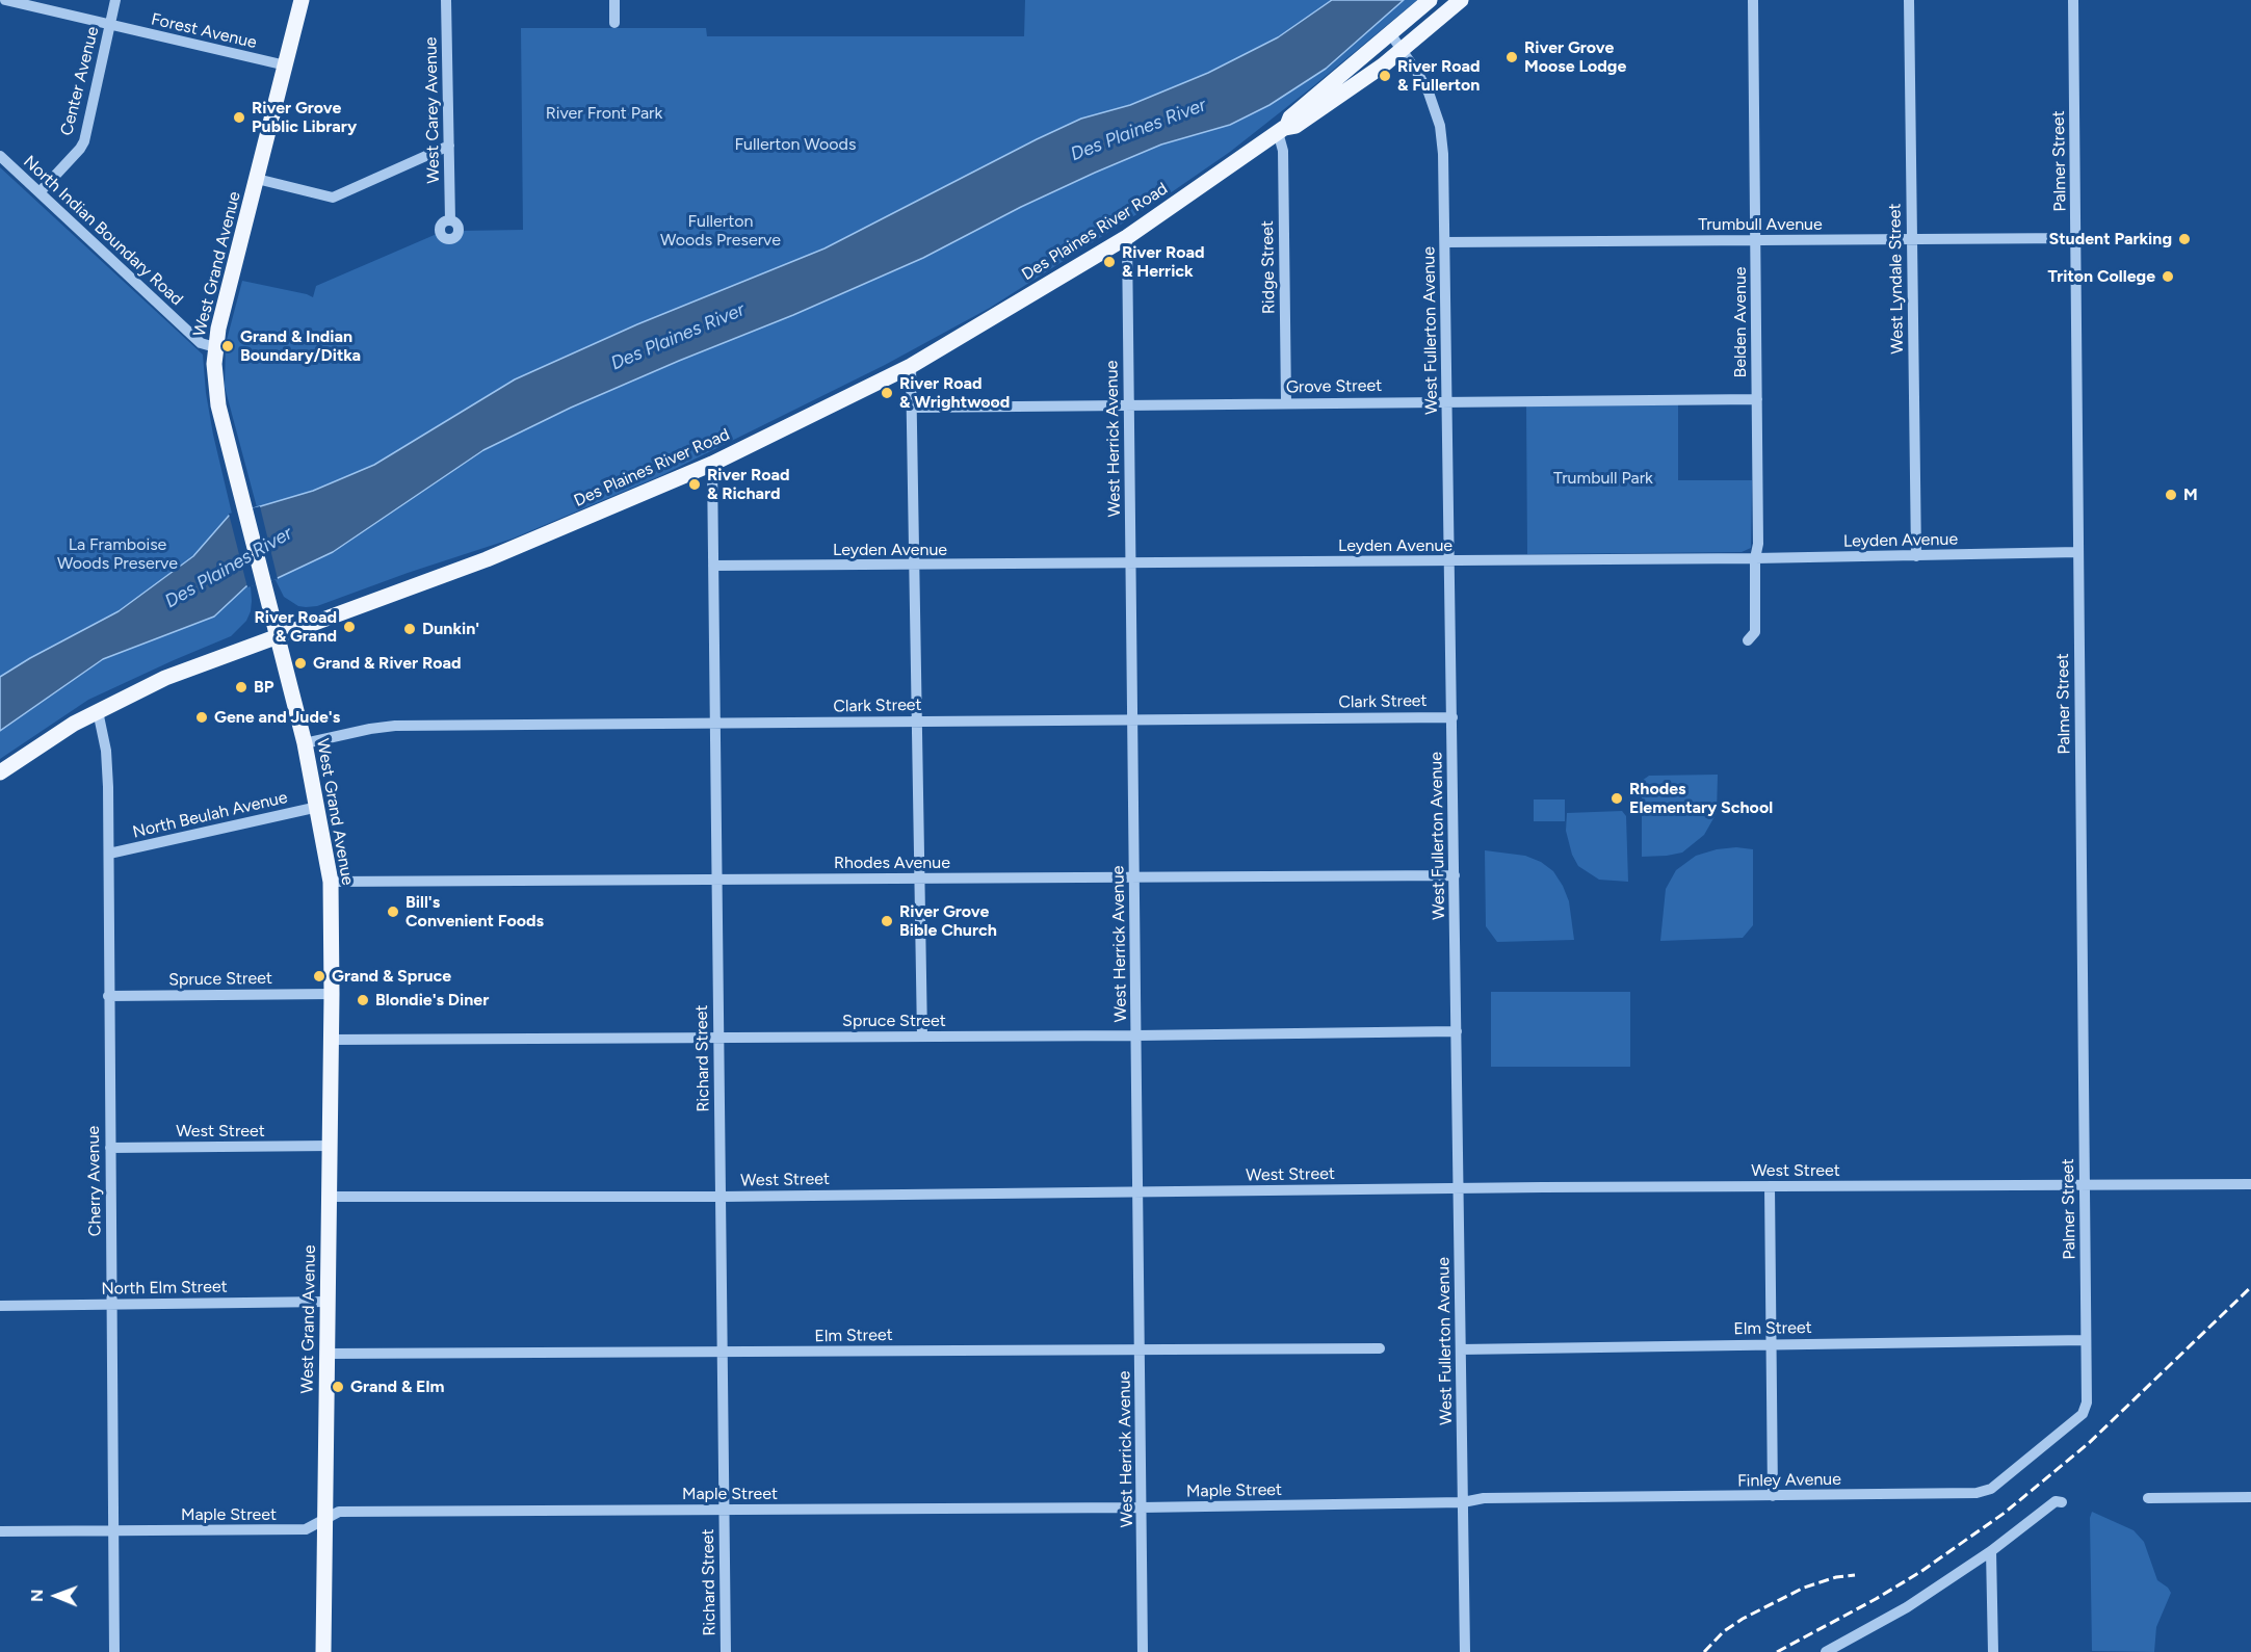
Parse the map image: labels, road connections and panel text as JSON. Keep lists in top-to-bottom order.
{
  "streets": {
    "main road": ["Des Plaines River Road", "West Grand Avenue"],
    "street": [
      "Forest Avenue",
      "Center Avenue",
      "West Carey Avenue",
      "Palmer Street",
      "Trumbull Avenue",
      "North Indian Boundary Road",
      "Ridge Street",
      "West Lyndale Street",
      "Belden Avenue",
      "West Fullerton Avenue",
      "Grove Street",
      "West Herrick Avenue",
      "Leyden Avenue",
      "Clark Street",
      "North Beulah Avenue",
      "Rhodes Avenue",
      "Spruce Street",
      "Richard Street",
      "West Street",
      "Cherry Avenue",
      "North Elm Street",
      "Elm Street",
      "Finley Avenue",
      "Maple Street"
    ]
  },
  "crossings": [
    ["Forest Avenue", "Center Avenue"],
    ["Forest Avenue", "West Grand Avenue"],
    ["Center Avenue", "North Indian Boundary Road"],
    ["Palmer Street", "Trumbull Avenue"],
    ["Palmer Street", "Leyden Avenue"],
    ["Palmer Street", "West Street"],
    ["Palmer Street", "Elm Street"],
    ["Palmer Street", "Finley Avenue"],
    ["Trumbull Avenue", "West Lyndale Street"],
    ["Trumbull Avenue", "Belden Avenue"],
    ["Trumbull Avenue", "West Fullerton Avenue"],
    ["North Indian Boundary Road", "West Grand Avenue"],
    ["Des Plaines River Road", "West Grand Avenue"],
    ["Des Plaines River Road", "Ridge Street"],
    ["Des Plaines River Road", "West Fullerton Avenue"],
    ["Des Plaines River Road", "West Herrick Avenue"],
    ["Des Plaines River Road", "Richard Street"],
    ["Des Plaines River Road", "Cherry Avenue"],
    ["West Grand Avenue", "Clark Street"],
    ["West Grand Avenue", "North Beulah Avenue"],
    ["West Grand Avenue", "Rhodes Avenue"],
    ["West Grand Avenue", "Spruce Street"],
    ["West Grand Avenue", "West Street"],
    ["West Grand Avenue", "North Elm Street"],
    ["West Grand Avenue", "Elm Street"],
    ["West Grand Avenue", "Maple Street"],
    ["Ridge Street", "Grove Street"],
    ["West Lyndale Street", "Leyden Avenue"],
    ["Belden Avenue", "Grove Street"],
    ["Belden Avenue", "Leyden Avenue"],
    ["West Fullerton Avenue", "Grove Street"],
    ["West Fullerton Avenue", "Leyden Avenue"],
    ["West Fullerton Avenue", "Clark Street"],
    ["West Fullerton Avenue", "Rhodes Avenue"],
    ["West Fullerton Avenue", "Spruce Street"],
    ["West Fullerton Avenue", "West Street"],
    ["West Fullerton Avenue", "Elm Street"],
    ["West Fullerton Avenue", "Finley Avenue"],
    ["West Fullerton Avenue", "Maple Street"],
    ["Grove Street", "West Herrick Avenue"],
    ["West Herrick Avenue", "Leyden Avenue"],
    ["West Herrick Avenue", "Clark Street"],
    ["West Herrick Avenue", "Rhodes Avenue"],
    ["West Herrick Avenue", "Spruce Street"],
    ["West Herrick Avenue", "West Street"],
    ["West Herrick Avenue", "Elm Street"],
    ["West Herrick Avenue", "Maple Street"],
    ["Leyden Avenue", "Richard Street"],
    ["Clark Street", "Richard Street"],
    ["North Beulah Avenue", "Cherry Avenue"],
    ["Rhodes Avenue", "Richard Street"],
    ["Spruce Street", "Richard Street"],
    ["Spruce Street", "Cherry Avenue"],
    ["Richard Street", "West Street"],
    ["Richard Street", "Elm Street"],
    ["Richard Street", "Maple Street"],
    ["West Street", "Cherry Avenue"],
    ["Cherry Avenue", "North Elm Street"],
    ["Cherry Avenue", "Maple Street"],
    ["Finley Avenue", "Maple Street"]
  ],
  "water": ["Des Plaines River"],
  "parks": [
    "River Front Park",
    "Fullerton Woods",
    "Fullerton Woods Preserve",
    "Trumbull Park",
    "La Framboise Woods Preserve"
  ],
  "places": [
    "River Grove Moose Lodge",
    "River Road & Fullerton",
    "River Grove Public Library",
    "Student Parking",
    "River Road & Herrick",
    "Triton College",
    "Grand & Indian Boundary/Ditka",
    "River Road & Wrightwood",
    "River Road & Richard",
    "M",
    "River Road & Grand",
    "Dunkin'",
    "Grand & River Road",
    "BP",
    "Gene and Jude's",
    "Rhodes Elementary School",
    "Bill's Convenient Foods",
    "River Grove Bible Church",
    "Grand & Spruce",
    "Blondie's Diner",
    "Grand & Elm"
  ],
  "north": "left"
}
